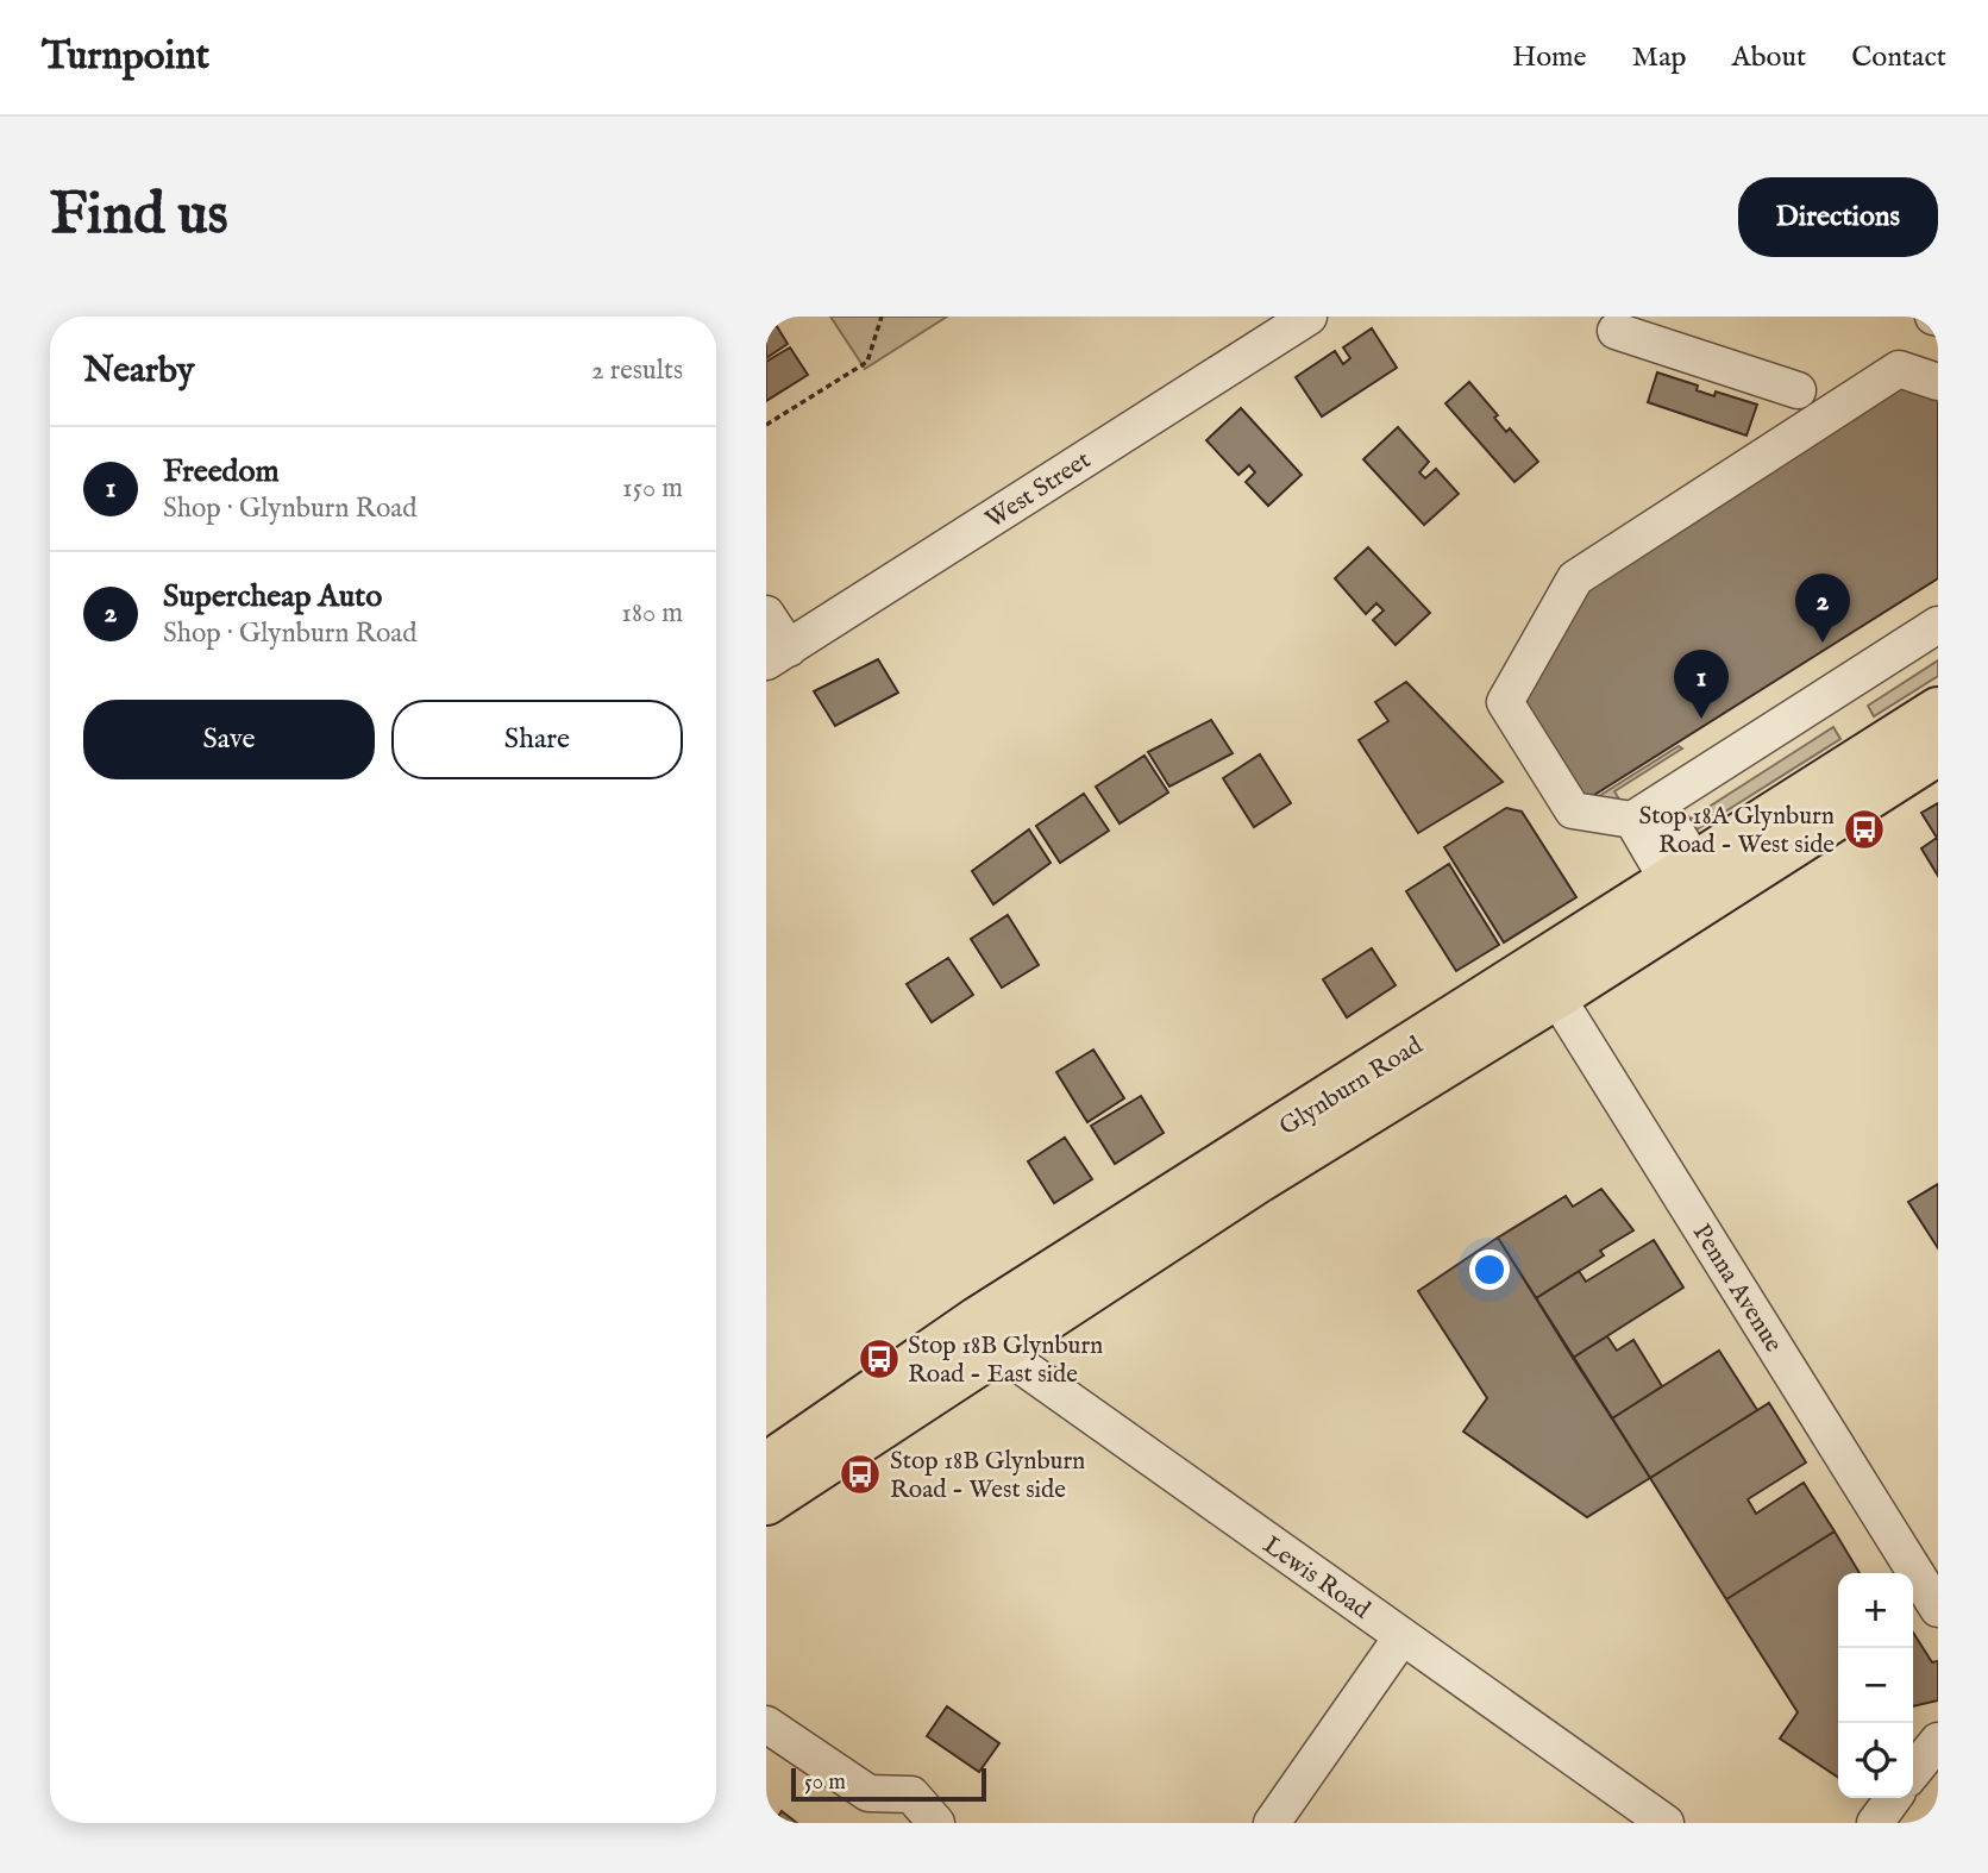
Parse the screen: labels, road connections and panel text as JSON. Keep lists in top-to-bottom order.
{
  "streets": {
    "main road": ["Glynburn Road"],
    "street": ["West Street", "Penna Avenue", "Lewis Road"]
  },
  "crossings": [
    ["Glynburn Road", "Penna Avenue"],
    ["Glynburn Road", "Lewis Road"]
  ],
  "places": {
    "bus stop": ["Stop 18A Glynburn Road - West side", "Stop 18B Glynburn Road - East side", "Stop 18B Glynburn Road - West side"]
  },
  "scale_bar": "50 m",
  "page": {
    "header": "Turnpoint",
    "nav": [
      "Home",
      "Map",
      "About",
      "Contact"
    ],
    "buttons": [
      "Directions",
      ["Save", "Share"]
    ],
    "title": "Find us",
    "heading": ["Nearby", "2 results"],
    "list": [
      {
        "mark": "1",
        "name": "Freedom",
        "note": "Shop · Glynburn Road",
        "value": "150 m"
      },
      {
        "mark": "2",
        "name": "Supercheap Auto",
        "note": "Shop · Glynburn Road",
        "value": "180 m"
      }
    ],
    "pins": ["2", "1"],
    "map_buttons": ["+", "−"],
    "scale": "50 m"
  }
}
